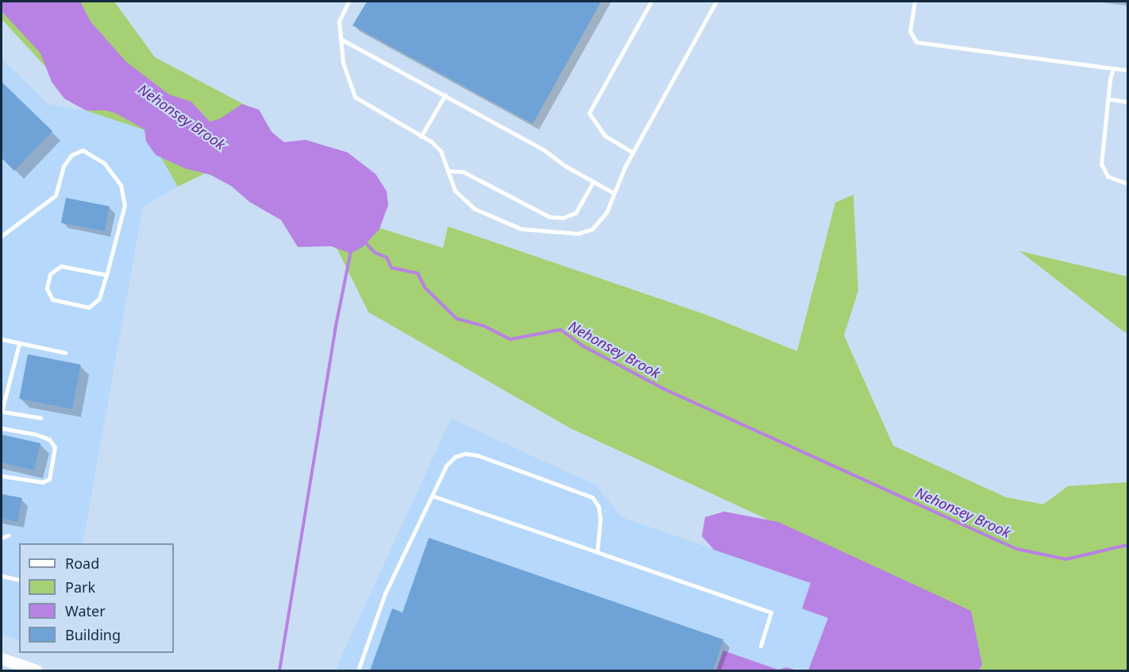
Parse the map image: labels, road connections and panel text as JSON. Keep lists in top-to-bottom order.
{
  "water": ["Nehonsey Brook"],
  "legend": [
    "Road",
    "Park",
    "Water",
    "Building"
  ]
}
